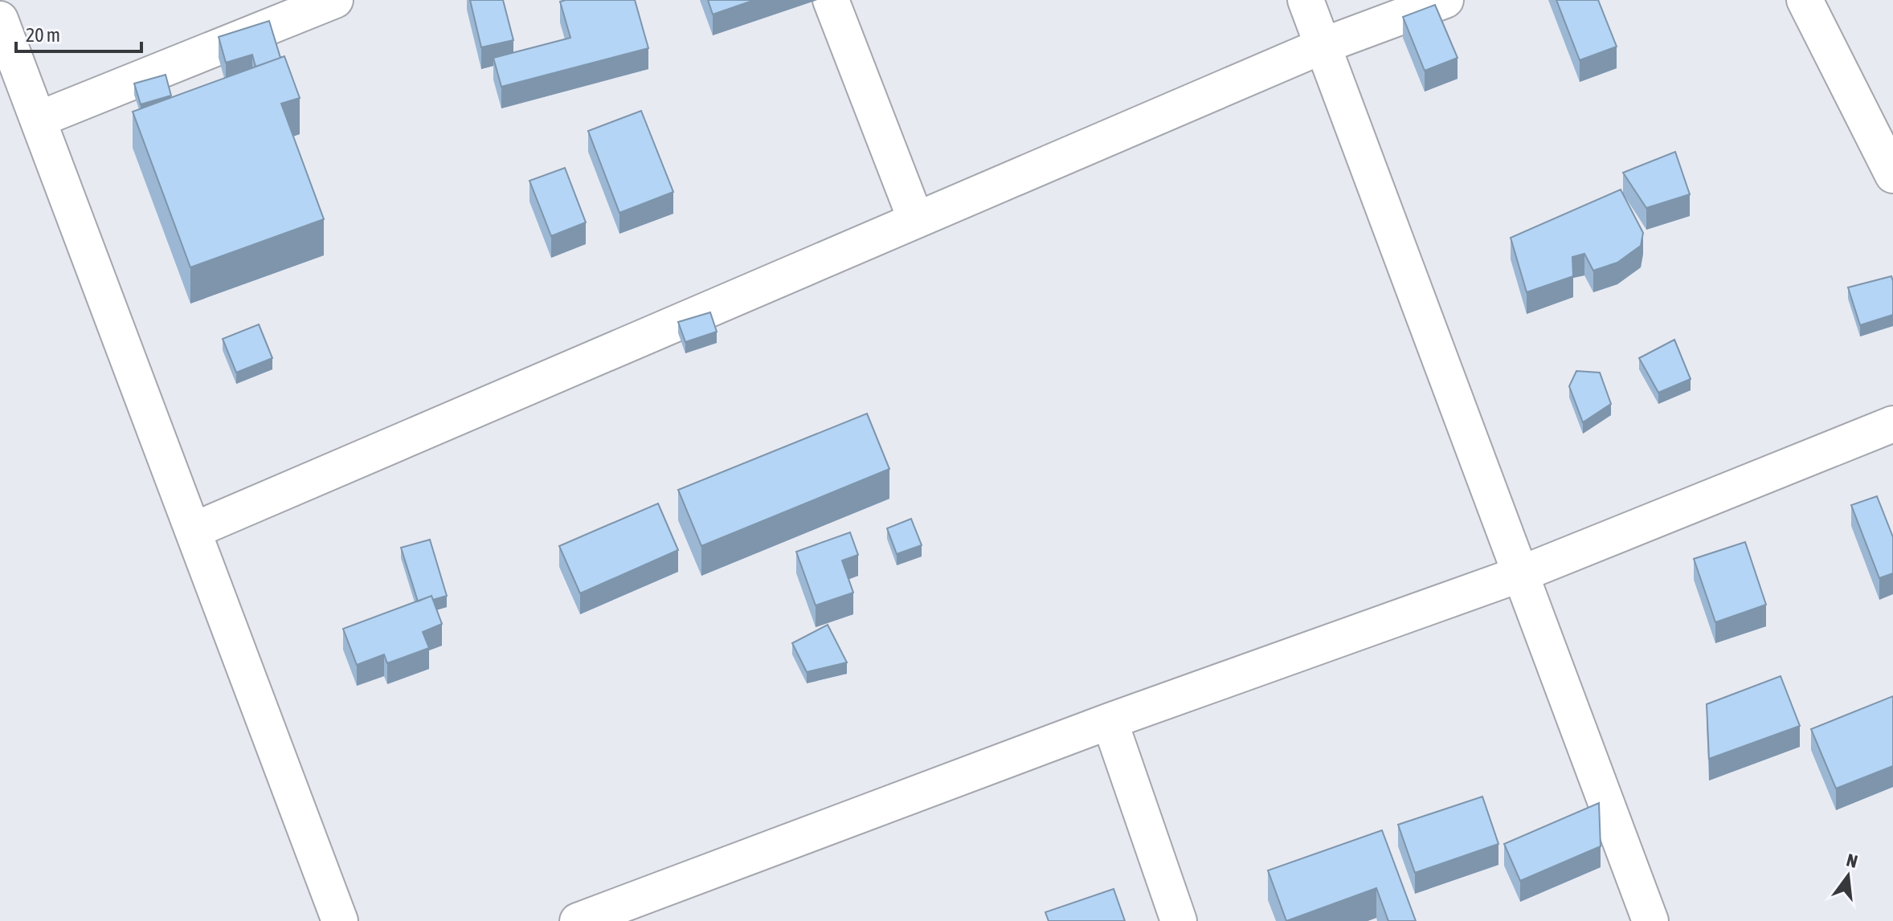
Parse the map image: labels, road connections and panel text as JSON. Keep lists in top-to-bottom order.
{
  "scale_bar": "20 m",
  "north": "top"
}
